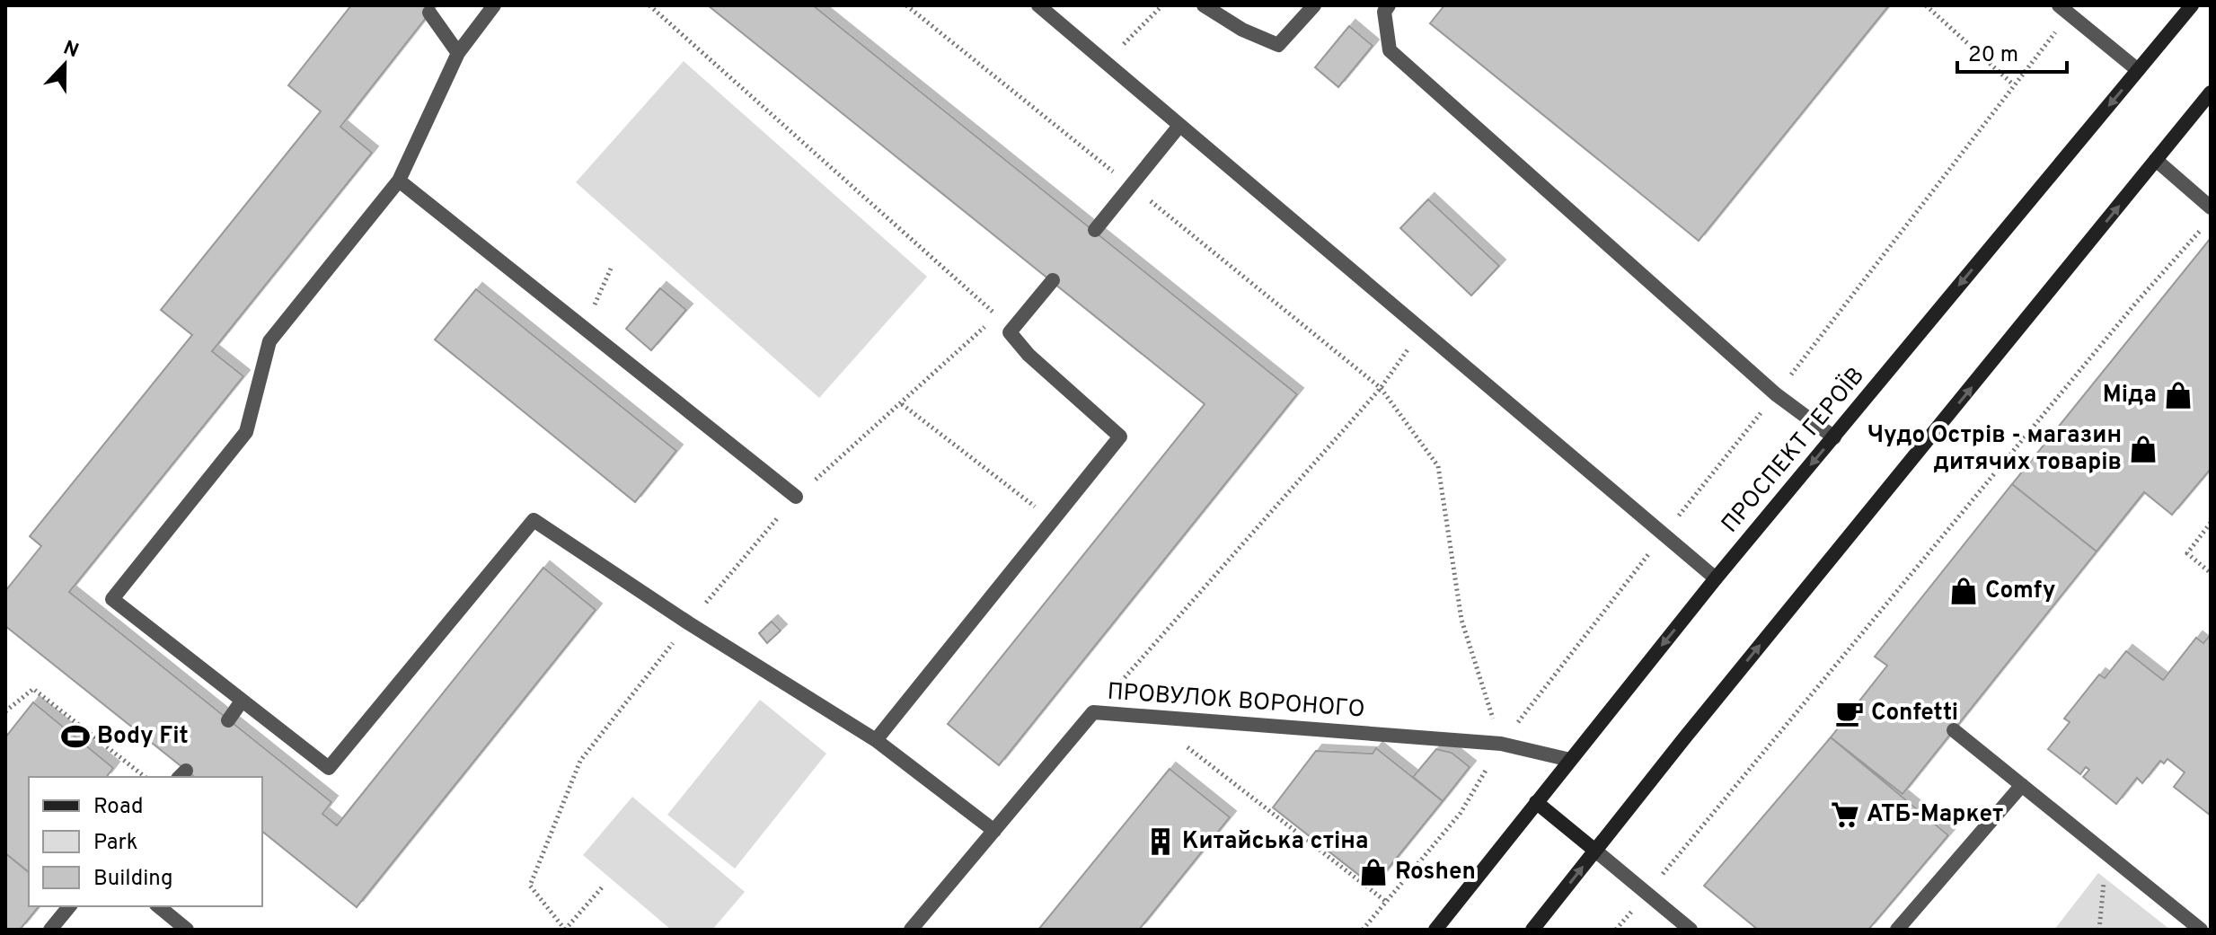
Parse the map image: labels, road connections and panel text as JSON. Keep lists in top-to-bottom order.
{
  "streets": {
    "main road": ["ПРОСПЕКТ ГЕРОЇВ"],
    "lane": ["ПРОВУЛОК ВОРОНОГО"]
  },
  "crossings": [
    ["ПРОСПЕКТ ГЕРОЇВ", "ПРОВУЛОК ВОРОНОГО"]
  ],
  "places": {
    "shop": [
      "Міда",
      "Чудо Острів - магазин дитячих товарів",
      "Comfy",
      "Roshen"
    ],
    "cafe": ["Confetti"],
    "sports": ["Body Fit"],
    "supermarket": ["АТБ-Маркет"],
    "building": ["Китайська стіна"]
  },
  "legend": ["Road", "Park", "Building"],
  "scale_bar": "20 m",
  "north": "top"
}
